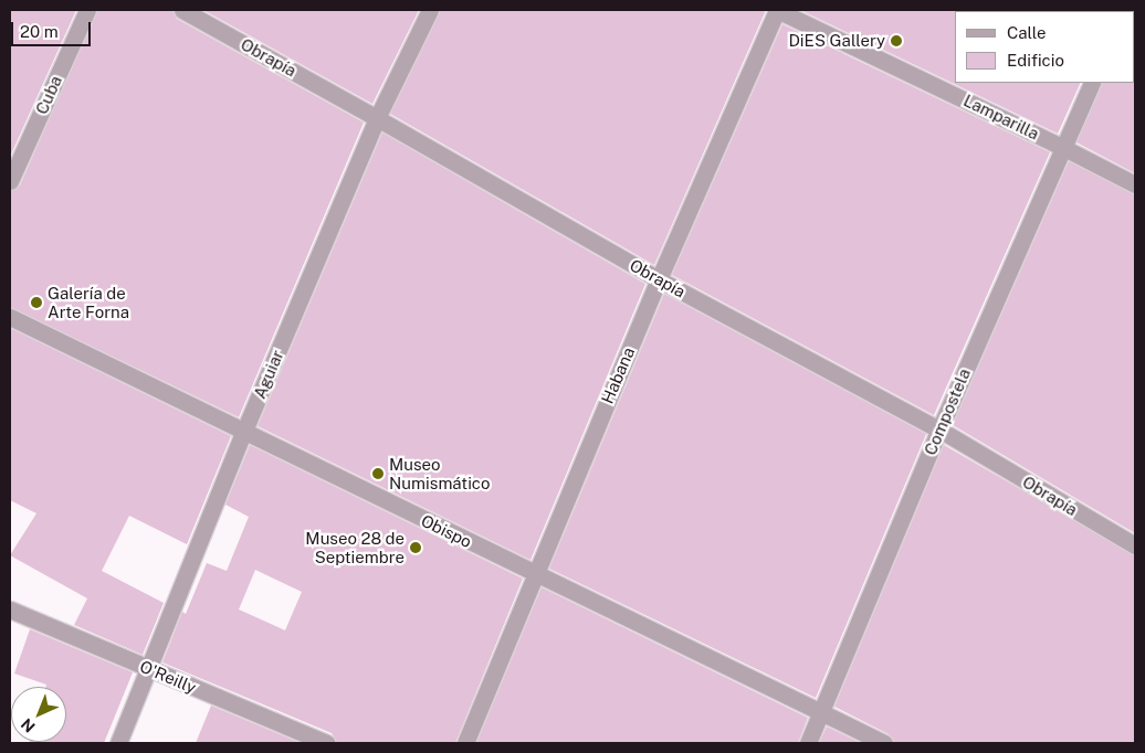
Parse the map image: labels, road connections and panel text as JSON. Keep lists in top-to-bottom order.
{
  "streets": {
    "street": [
      "Obrapía",
      "Cuba",
      "Lamparilla",
      "Aguiar",
      "Habana",
      "Compostela",
      "Obispo",
      "O'Reilly"
    ]
  },
  "crossings": [
    ["Obrapía", "Aguiar"],
    ["Obrapía", "Habana"],
    ["Obrapía", "Compostela"],
    ["Lamparilla", "Habana"],
    ["Lamparilla", "Compostela"],
    ["Aguiar", "Obispo"],
    ["Aguiar", "O'Reilly"],
    ["Habana", "Obispo"],
    ["Compostela", "Obispo"]
  ],
  "places": [
    "DiES Gallery",
    "Galería de Arte Forna",
    "Museo Numismático",
    "Museo 28 de Septiembre"
  ],
  "legend": ["Calle", "Edificio"],
  "scale_bar": "20 m",
  "north": "bottom left"
}
